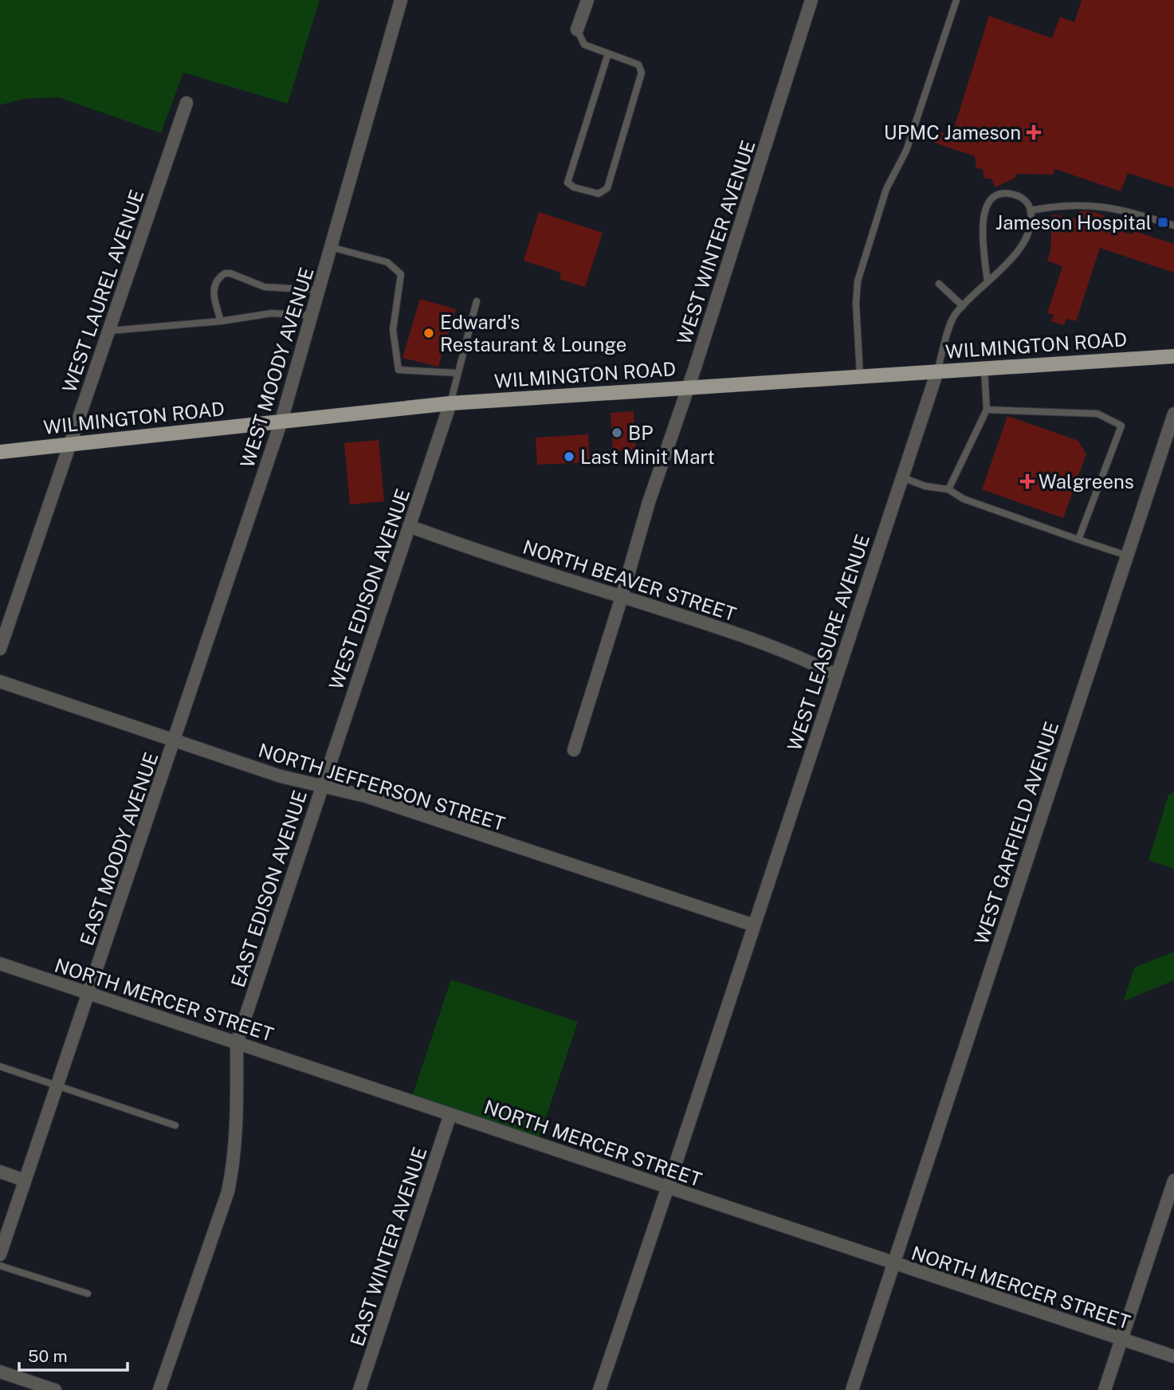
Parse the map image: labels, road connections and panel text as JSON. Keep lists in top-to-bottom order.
{
  "streets": {
    "main road": ["WILMINGTON ROAD"],
    "street": [
      "WEST WINTER AVENUE",
      "WEST LAUREL AVENUE",
      "WEST MOODY AVENUE",
      "NORTH BEAVER STREET",
      "WEST EDISON AVENUE",
      "WEST LEASURE AVENUE",
      "NORTH JEFFERSON STREET",
      "WEST GARFIELD AVENUE",
      "EAST MOODY AVENUE",
      "EAST EDISON AVENUE",
      "NORTH MERCER STREET",
      "EAST WINTER AVENUE"
    ]
  },
  "crossings": [
    ["WEST WINTER AVENUE", "WILMINGTON ROAD"],
    ["WEST WINTER AVENUE", "NORTH BEAVER STREET"],
    ["WEST LAUREL AVENUE", "WILMINGTON ROAD"],
    ["WILMINGTON ROAD", "WEST MOODY AVENUE"],
    ["WILMINGTON ROAD", "WEST EDISON AVENUE"],
    ["WILMINGTON ROAD", "WEST LEASURE AVENUE"],
    ["WEST MOODY AVENUE", "NORTH JEFFERSON STREET"],
    ["WEST MOODY AVENUE", "EAST MOODY AVENUE"],
    ["NORTH BEAVER STREET", "WEST EDISON AVENUE"],
    ["NORTH BEAVER STREET", "WEST LEASURE AVENUE"],
    ["WEST EDISON AVENUE", "NORTH JEFFERSON STREET"],
    ["WEST EDISON AVENUE", "EAST EDISON AVENUE"],
    ["WEST LEASURE AVENUE", "NORTH JEFFERSON STREET"],
    ["WEST LEASURE AVENUE", "NORTH MERCER STREET"],
    ["NORTH JEFFERSON STREET", "EAST MOODY AVENUE"],
    ["NORTH JEFFERSON STREET", "EAST EDISON AVENUE"],
    ["WEST GARFIELD AVENUE", "NORTH MERCER STREET"],
    ["EAST MOODY AVENUE", "NORTH MERCER STREET"],
    ["EAST EDISON AVENUE", "NORTH MERCER STREET"],
    ["NORTH MERCER STREET", "EAST WINTER AVENUE"]
  ],
  "places": {
    "health": ["UPMC Jameson", "Walgreens"],
    "transit": ["Jameson Hospital"],
    "other": ["Edward's Restaurant & Lounge", "BP", "Last Minit Mart"]
  },
  "scale_bar": "50 m"
}
